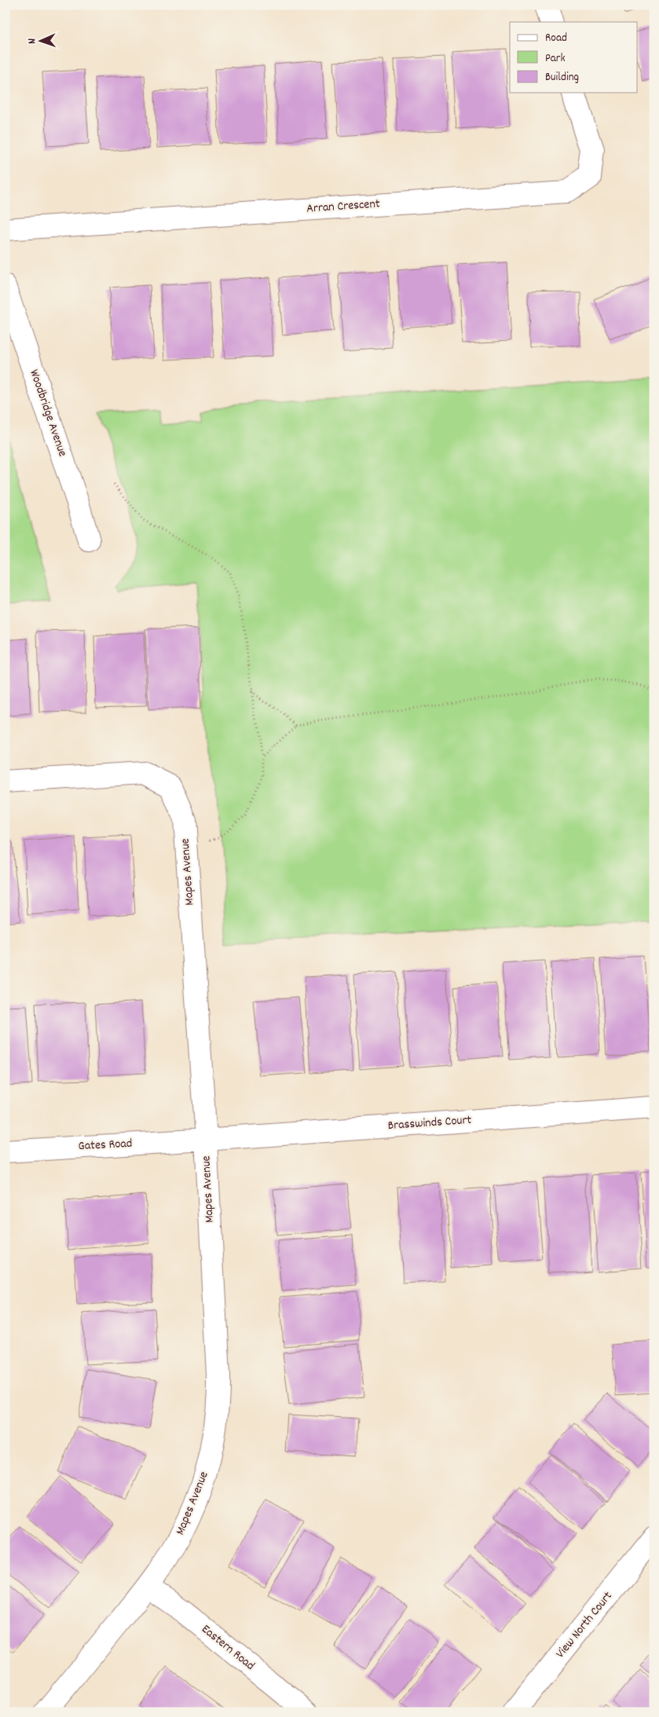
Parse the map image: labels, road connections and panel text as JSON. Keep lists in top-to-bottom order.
{
  "streets": {
    "street": [
      "Arran Crescent",
      "Woodbridge Avenue",
      "Mapes Avenue",
      "Brasswinds Court",
      "Gates Road",
      "View North Court",
      "Eastern Road"
    ]
  },
  "crossings": [
    ["Mapes Avenue", "Brasswinds Court"],
    ["Mapes Avenue", "Gates Road"],
    ["Mapes Avenue", "Eastern Road"],
    ["Brasswinds Court", "Gates Road"]
  ],
  "legend": ["Road", "Park", "Building"],
  "north": "left"
}
